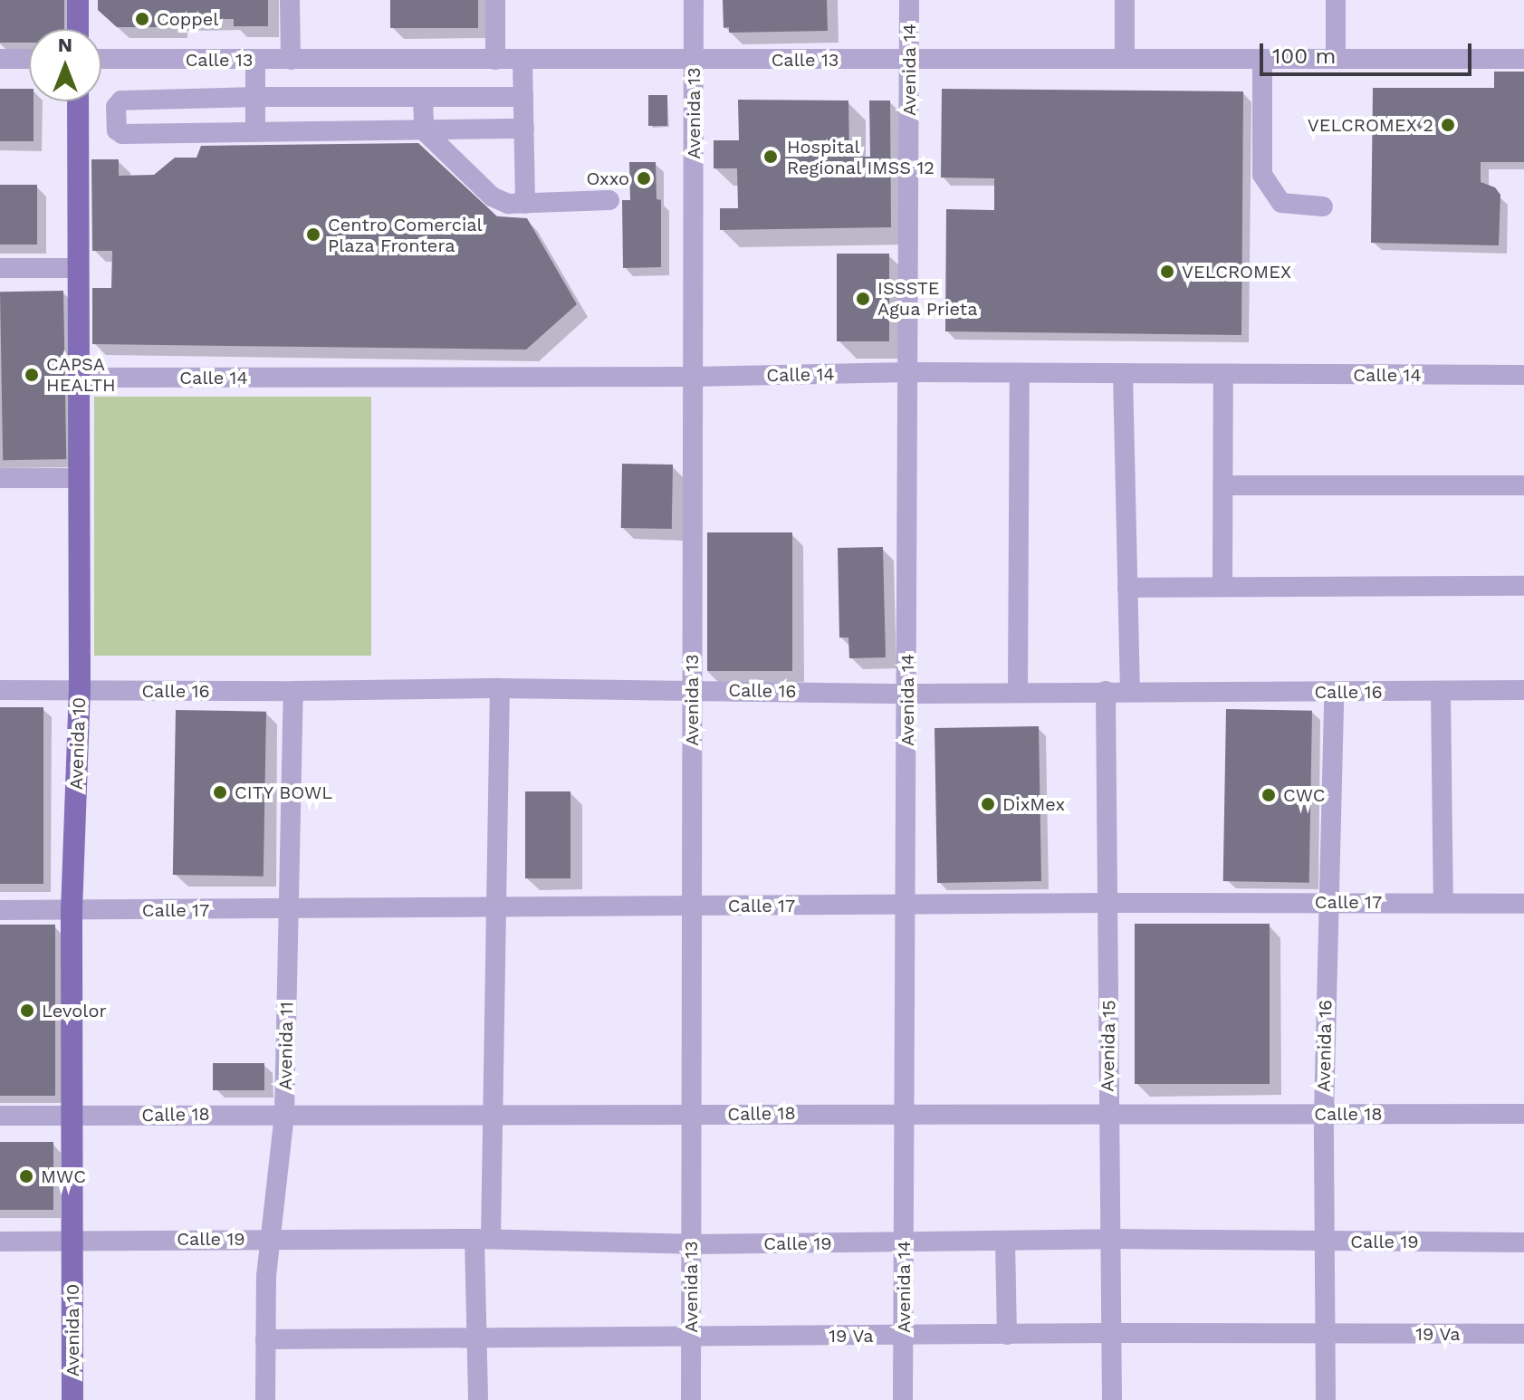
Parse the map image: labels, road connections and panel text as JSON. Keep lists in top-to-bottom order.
{
  "streets": {
    "main road": ["Avenida 10"],
    "street": [
      "Calle 13",
      "Avenida 14",
      "Avenida 13",
      "Calle 14",
      "Calle 16",
      "Calle 17",
      "Avenida 11",
      "Avenida 15",
      "Avenida 16",
      "Calle 18",
      "Calle 19",
      "19 Va"
    ]
  },
  "crossings": [
    ["Calle 13", "Avenida 14"],
    ["Calle 13", "Avenida 13"],
    ["Avenida 14", "Calle 14"],
    ["Avenida 14", "Calle 16"],
    ["Avenida 14", "Calle 17"],
    ["Avenida 14", "Calle 18"],
    ["Avenida 14", "Calle 19"],
    ["Avenida 14", "19 Va"],
    ["Avenida 13", "Calle 14"],
    ["Avenida 13", "Calle 16"],
    ["Avenida 13", "Calle 17"],
    ["Avenida 13", "Calle 18"],
    ["Avenida 13", "Calle 19"],
    ["Avenida 13", "19 Va"],
    ["Calle 14", "Avenida 10"],
    ["Calle 16", "Avenida 10"],
    ["Calle 16", "Avenida 11"],
    ["Calle 16", "Avenida 15"],
    ["Calle 16", "Avenida 16"],
    ["Avenida 10", "Calle 17"],
    ["Avenida 10", "Calle 18"],
    ["Avenida 10", "Calle 19"],
    ["Calle 17", "Avenida 11"],
    ["Calle 17", "Avenida 15"],
    ["Calle 17", "Avenida 16"],
    ["Avenida 11", "Calle 18"],
    ["Avenida 11", "Calle 19"],
    ["Avenida 11", "19 Va"],
    ["Avenida 15", "Calle 18"],
    ["Avenida 15", "Calle 19"],
    ["Avenida 15", "19 Va"],
    ["Avenida 16", "Calle 18"],
    ["Avenida 16", "Calle 19"],
    ["Avenida 16", "19 Va"]
  ],
  "places": [
    "Coppel",
    "VELCROMEX 2",
    "Hospital Regional IMSS 12",
    "Oxxo",
    "Centro Comercial Plaza Frontera",
    "VELCROMEX",
    "ISSSTE Agua Prieta",
    "CAPSA HEALTH",
    "CITY BOWL",
    "CWC",
    "DixMex",
    "Levolor",
    "MWC"
  ],
  "scale_bar": "100 m",
  "north": "top"
}
